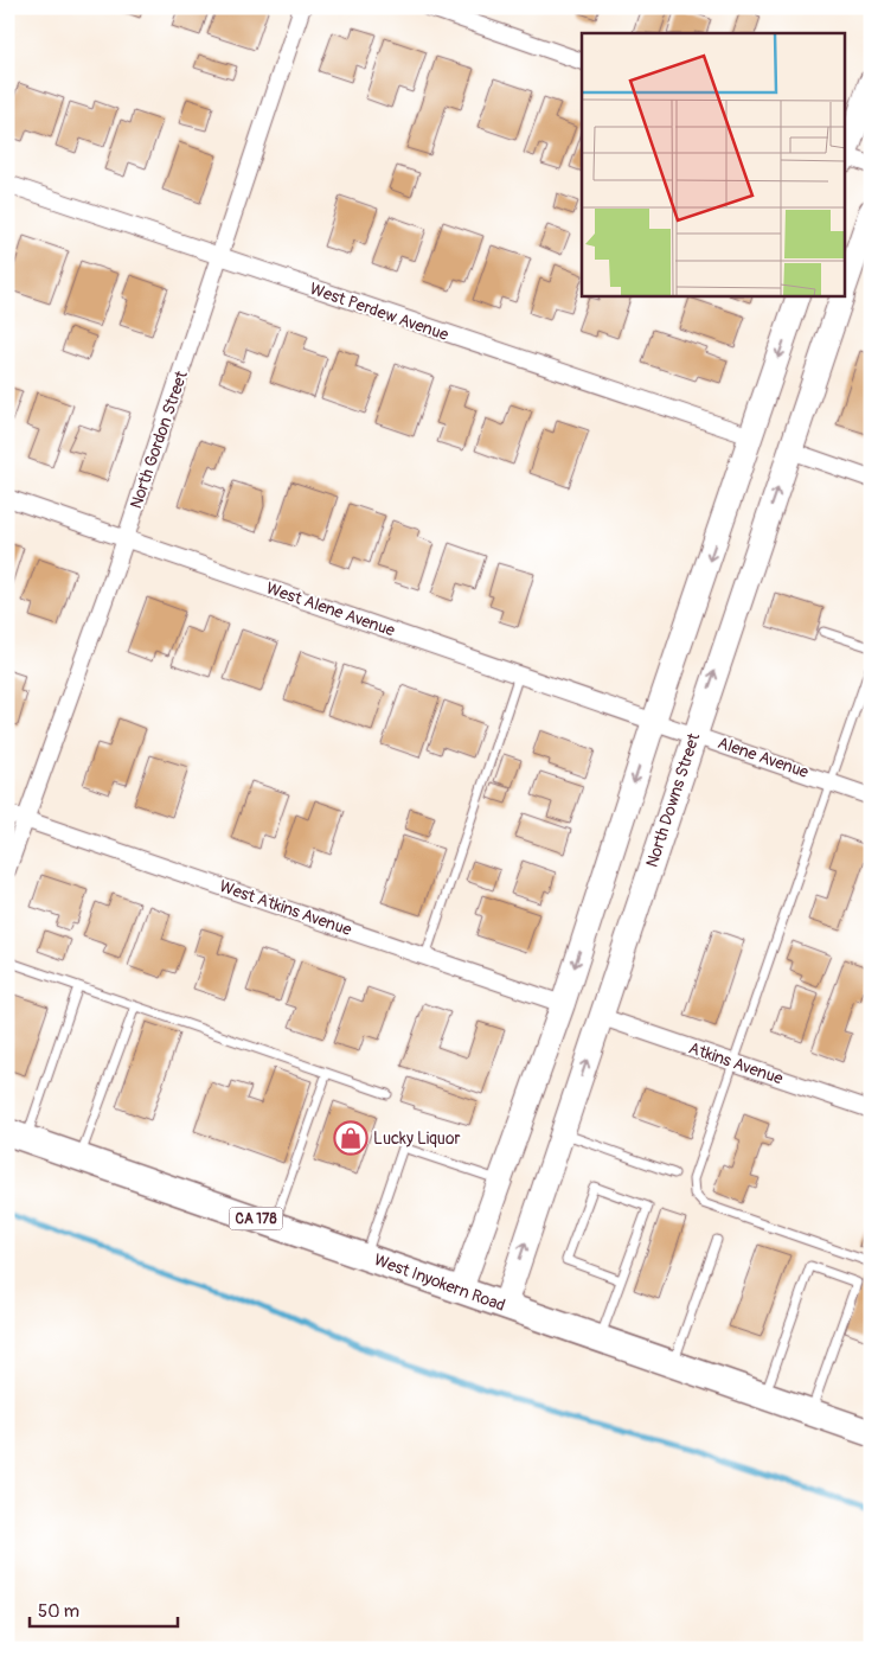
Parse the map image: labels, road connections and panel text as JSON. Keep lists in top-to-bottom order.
{
  "streets": {
    "main road": ["CA 178", "West Inyokern Road"],
    "street": [
      "West Perdew Avenue",
      "North Gordon Street",
      "West Alene Avenue",
      "Alene Avenue",
      "North Downs Street",
      "West Atkins Avenue",
      "Atkins Avenue"
    ]
  },
  "crossings": [
    ["West Perdew Avenue", "North Gordon Street"],
    ["North Gordon Street", "West Alene Avenue"],
    ["North Gordon Street", "West Atkins Avenue"],
    ["West Alene Avenue", "Alene Avenue"],
    ["Alene Avenue", "North Downs Street"],
    ["North Downs Street", "Atkins Avenue"],
    ["North Downs Street", "West Inyokern Road"]
  ],
  "places": {
    "shop": ["Lucky Liquor"]
  },
  "scale_bar": "50 m"
}
